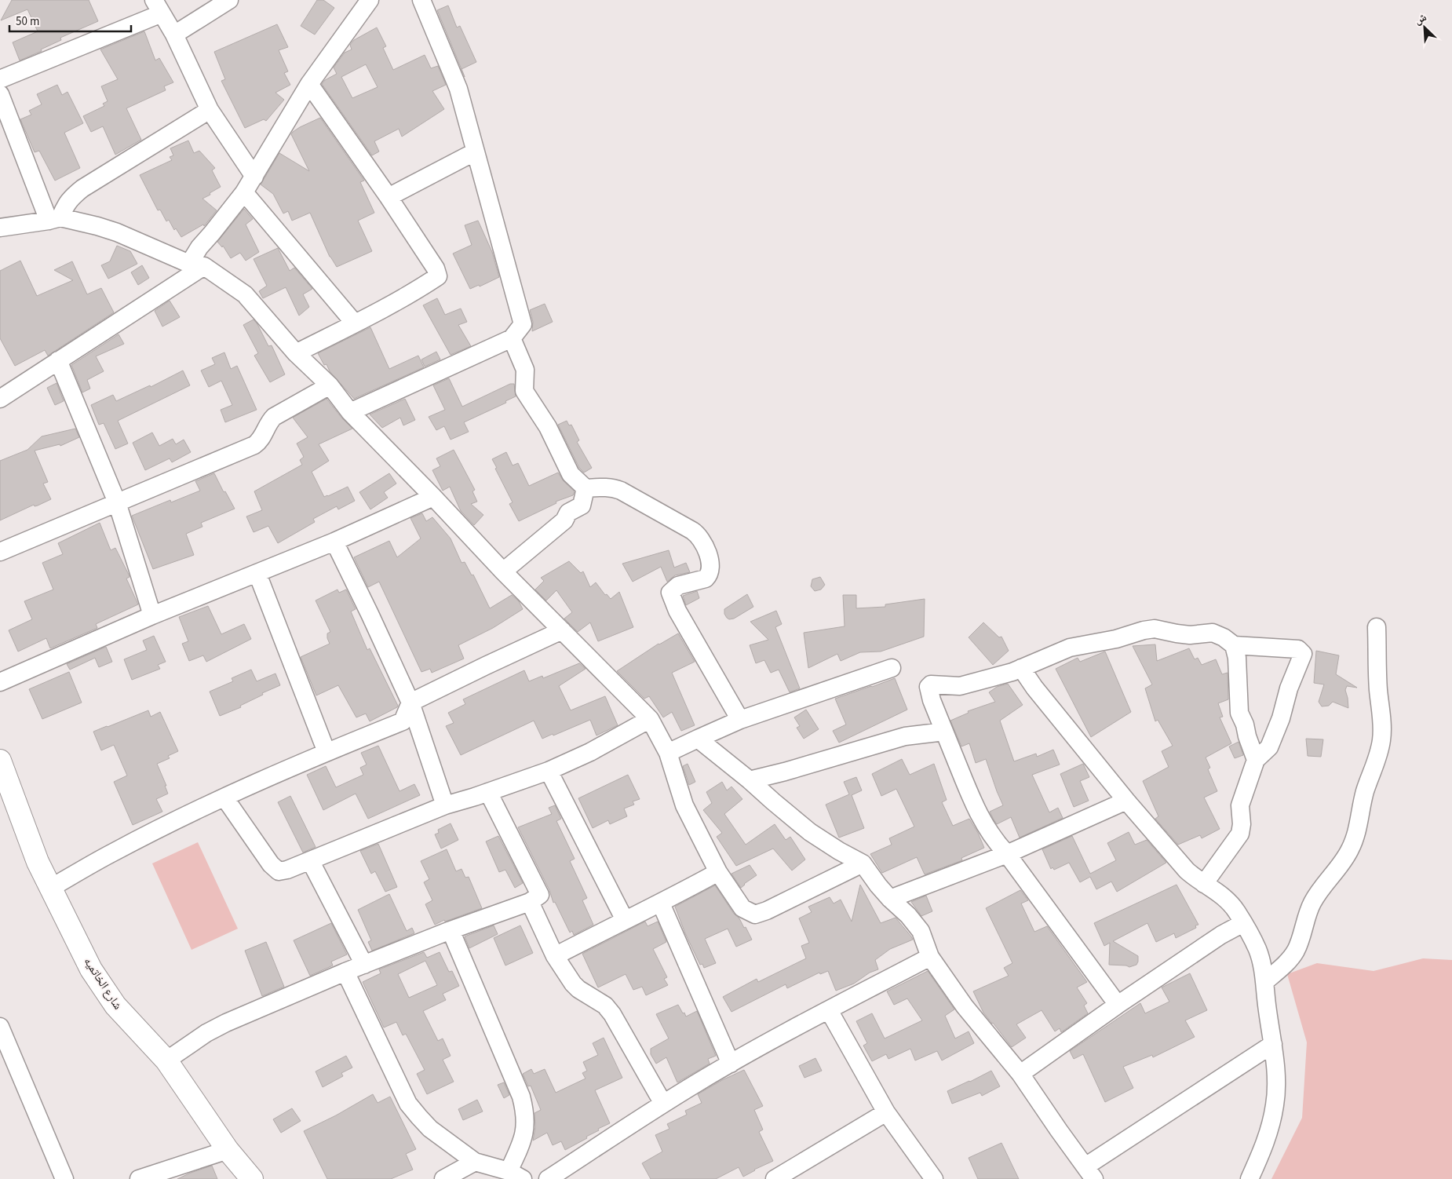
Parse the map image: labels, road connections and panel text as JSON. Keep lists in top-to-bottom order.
{
  "streets": {
    "street": ["شارع الخاتميه"]
  },
  "scale_bar": "50 m",
  "north": "top left"
}
